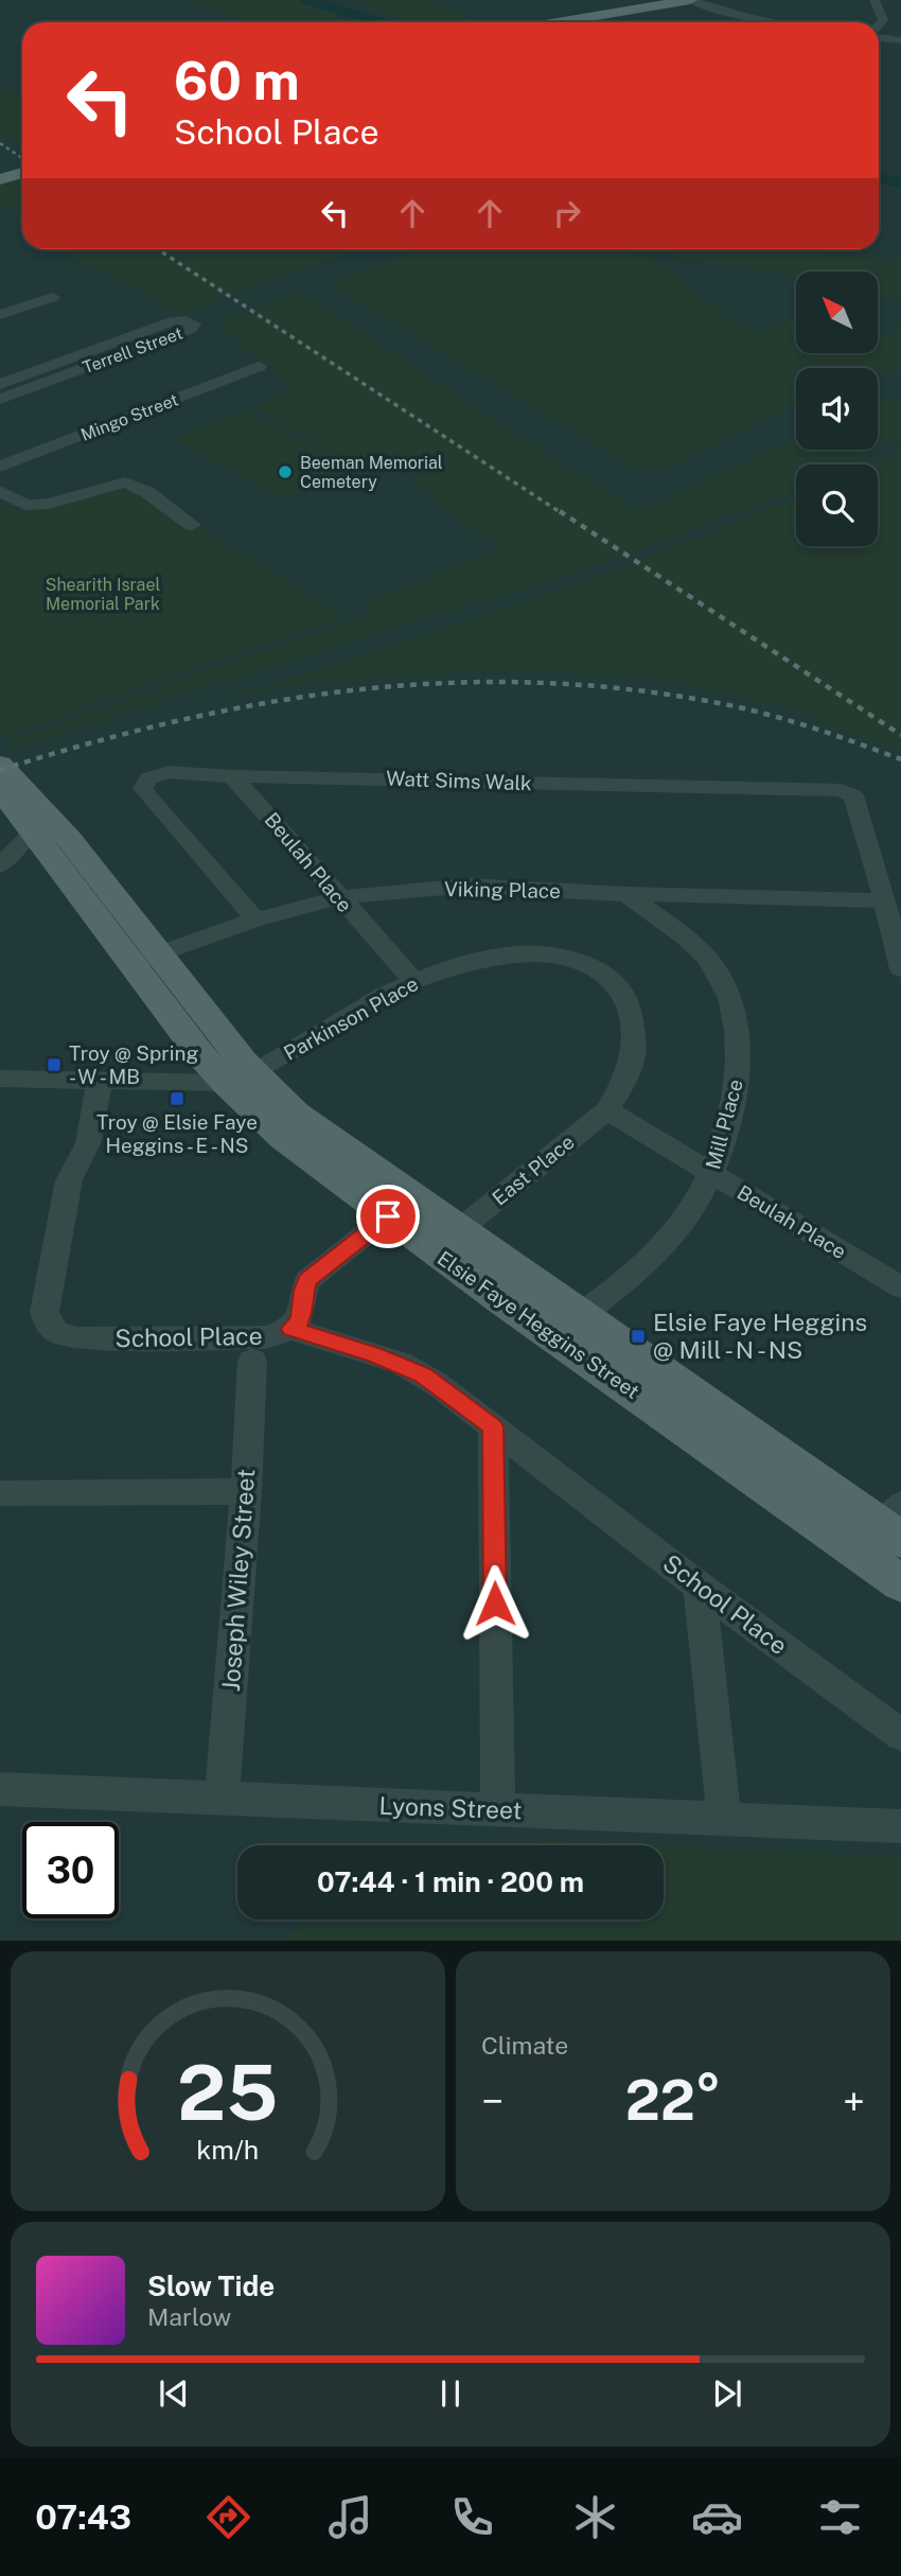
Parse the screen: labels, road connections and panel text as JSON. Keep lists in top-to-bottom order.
{
  "streets": {
    "main road": ["Elsie Faye Heggins Street"],
    "street": [
      "Terrell Street",
      "Mingo Street",
      "Watt Sims Walk",
      "Beulah Place",
      "Viking Place",
      "Parkinson Place",
      "Mill Place",
      "East Place",
      "School Place",
      "Joseph Wiley Street",
      "Lyons Street"
    ]
  },
  "crossings": [
    ["Watt Sims Walk", "Beulah Place"],
    ["Watt Sims Walk", "Viking Place"],
    ["Beulah Place", "Viking Place"],
    ["Beulah Place", "Parkinson Place"],
    ["Beulah Place", "Mill Place"],
    ["Beulah Place", "East Place"],
    ["Viking Place", "Mill Place"],
    ["Viking Place", "Elsie Faye Heggins Street"],
    ["Parkinson Place", "East Place"],
    ["Parkinson Place", "Elsie Faye Heggins Street"],
    ["Mill Place", "Elsie Faye Heggins Street"],
    ["East Place", "Elsie Faye Heggins Street"],
    ["Joseph Wiley Street", "Lyons Street"]
  ],
  "parks": ["Shearith Israel Memorial Park"],
  "places": {
    "other": ["Beeman Memorial Cemetery"],
    "transit": ["Troy @ Spring - W - MB", "Troy @ Elsie Faye Heggins - E - NS", "Elsie Faye Heggins @ Mill - N - NS"]
  },
  "north": "top left",
  "page": {
    "turn": ["60 m", "School Place"],
    "limit": "30",
    "trip": "07:44 · 1 min · 200 m",
    "tile": "Climate",
    "heat": ["−", "22°", "+"],
    "song": ["Slow Tide", "Marlow"],
    "tabs": "07:43",
    "gauge": ["25", "km/h"]
  }
}
